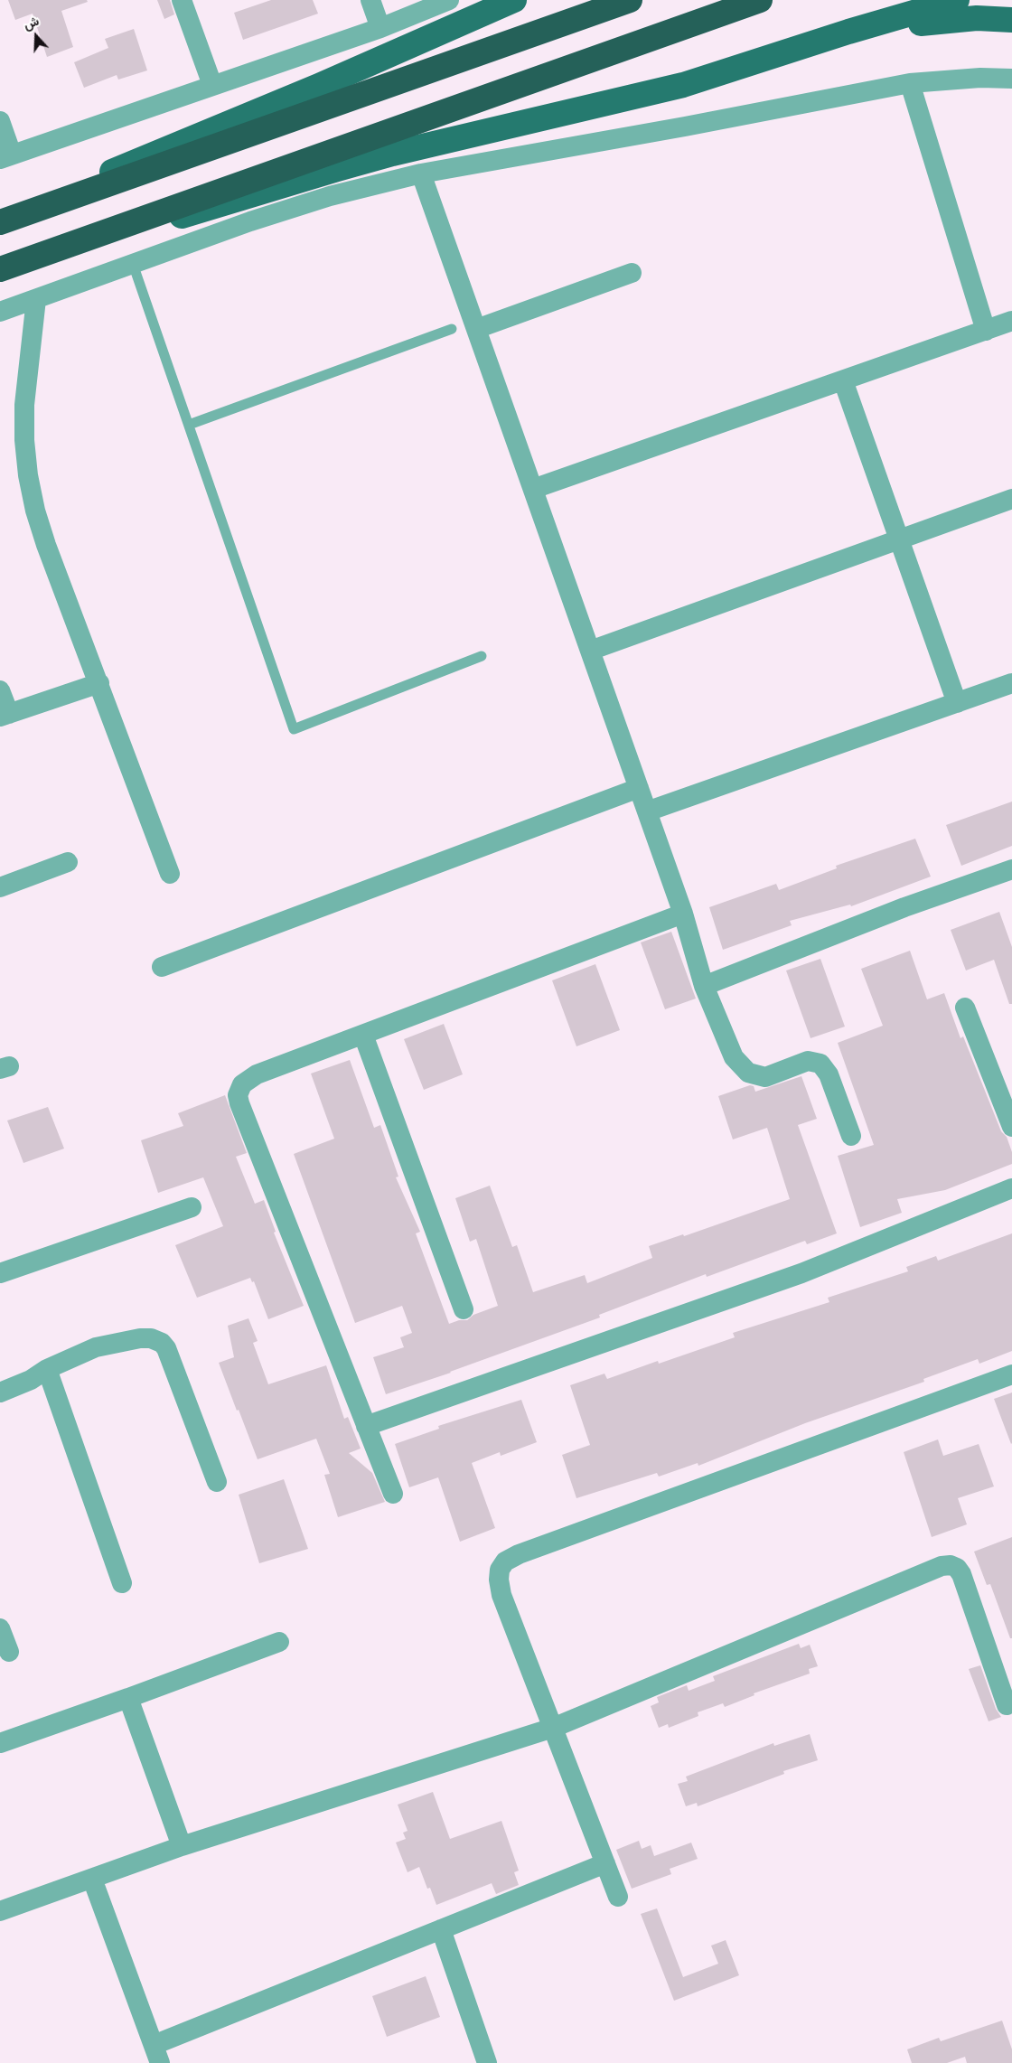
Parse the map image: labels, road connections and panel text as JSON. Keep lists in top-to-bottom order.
{
  "north": "top"
}
